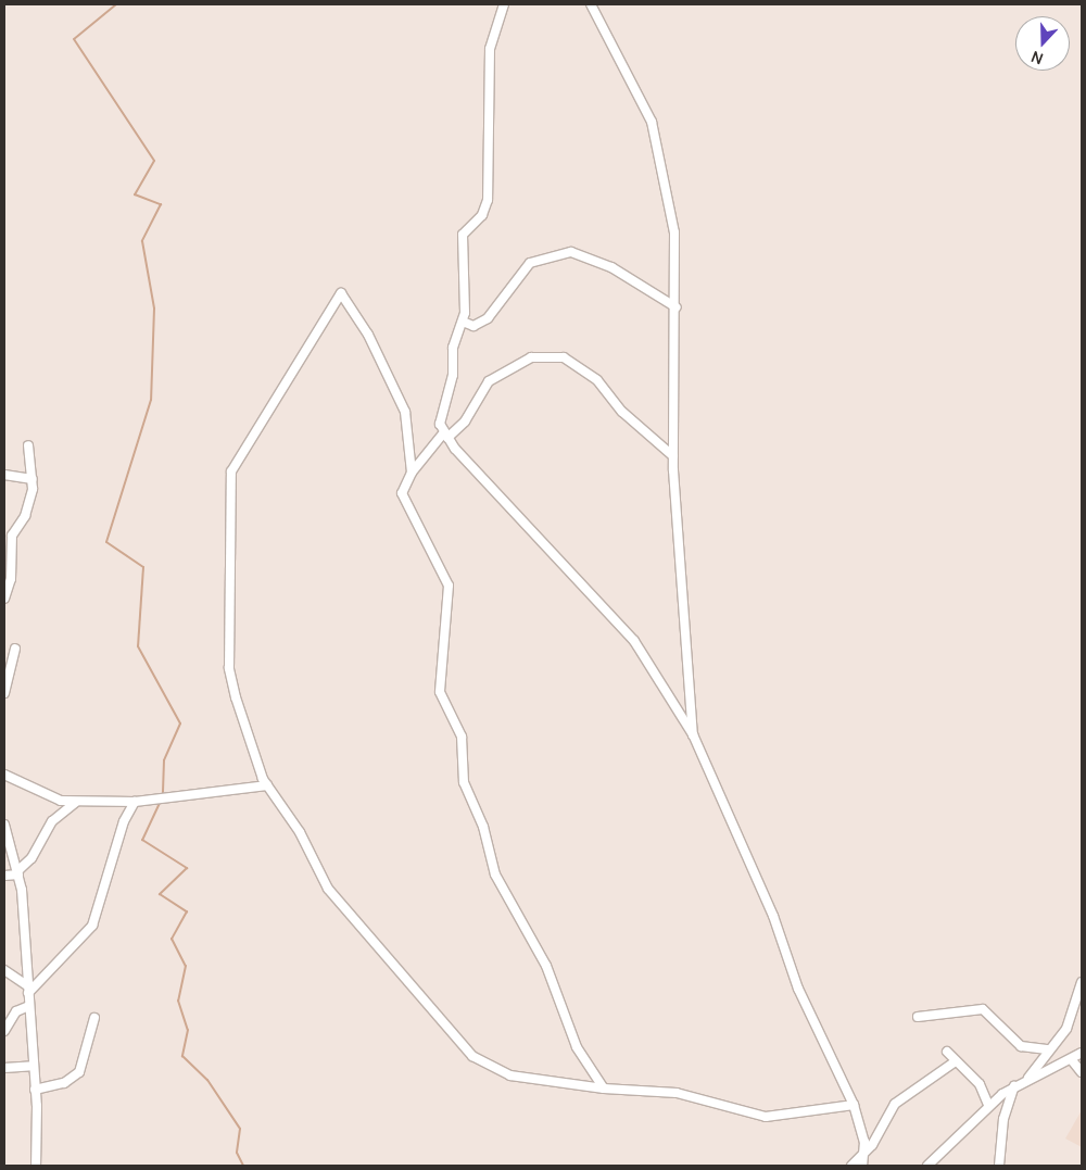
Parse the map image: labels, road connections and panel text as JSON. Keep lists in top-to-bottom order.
{
  "north": "bottom"
}
